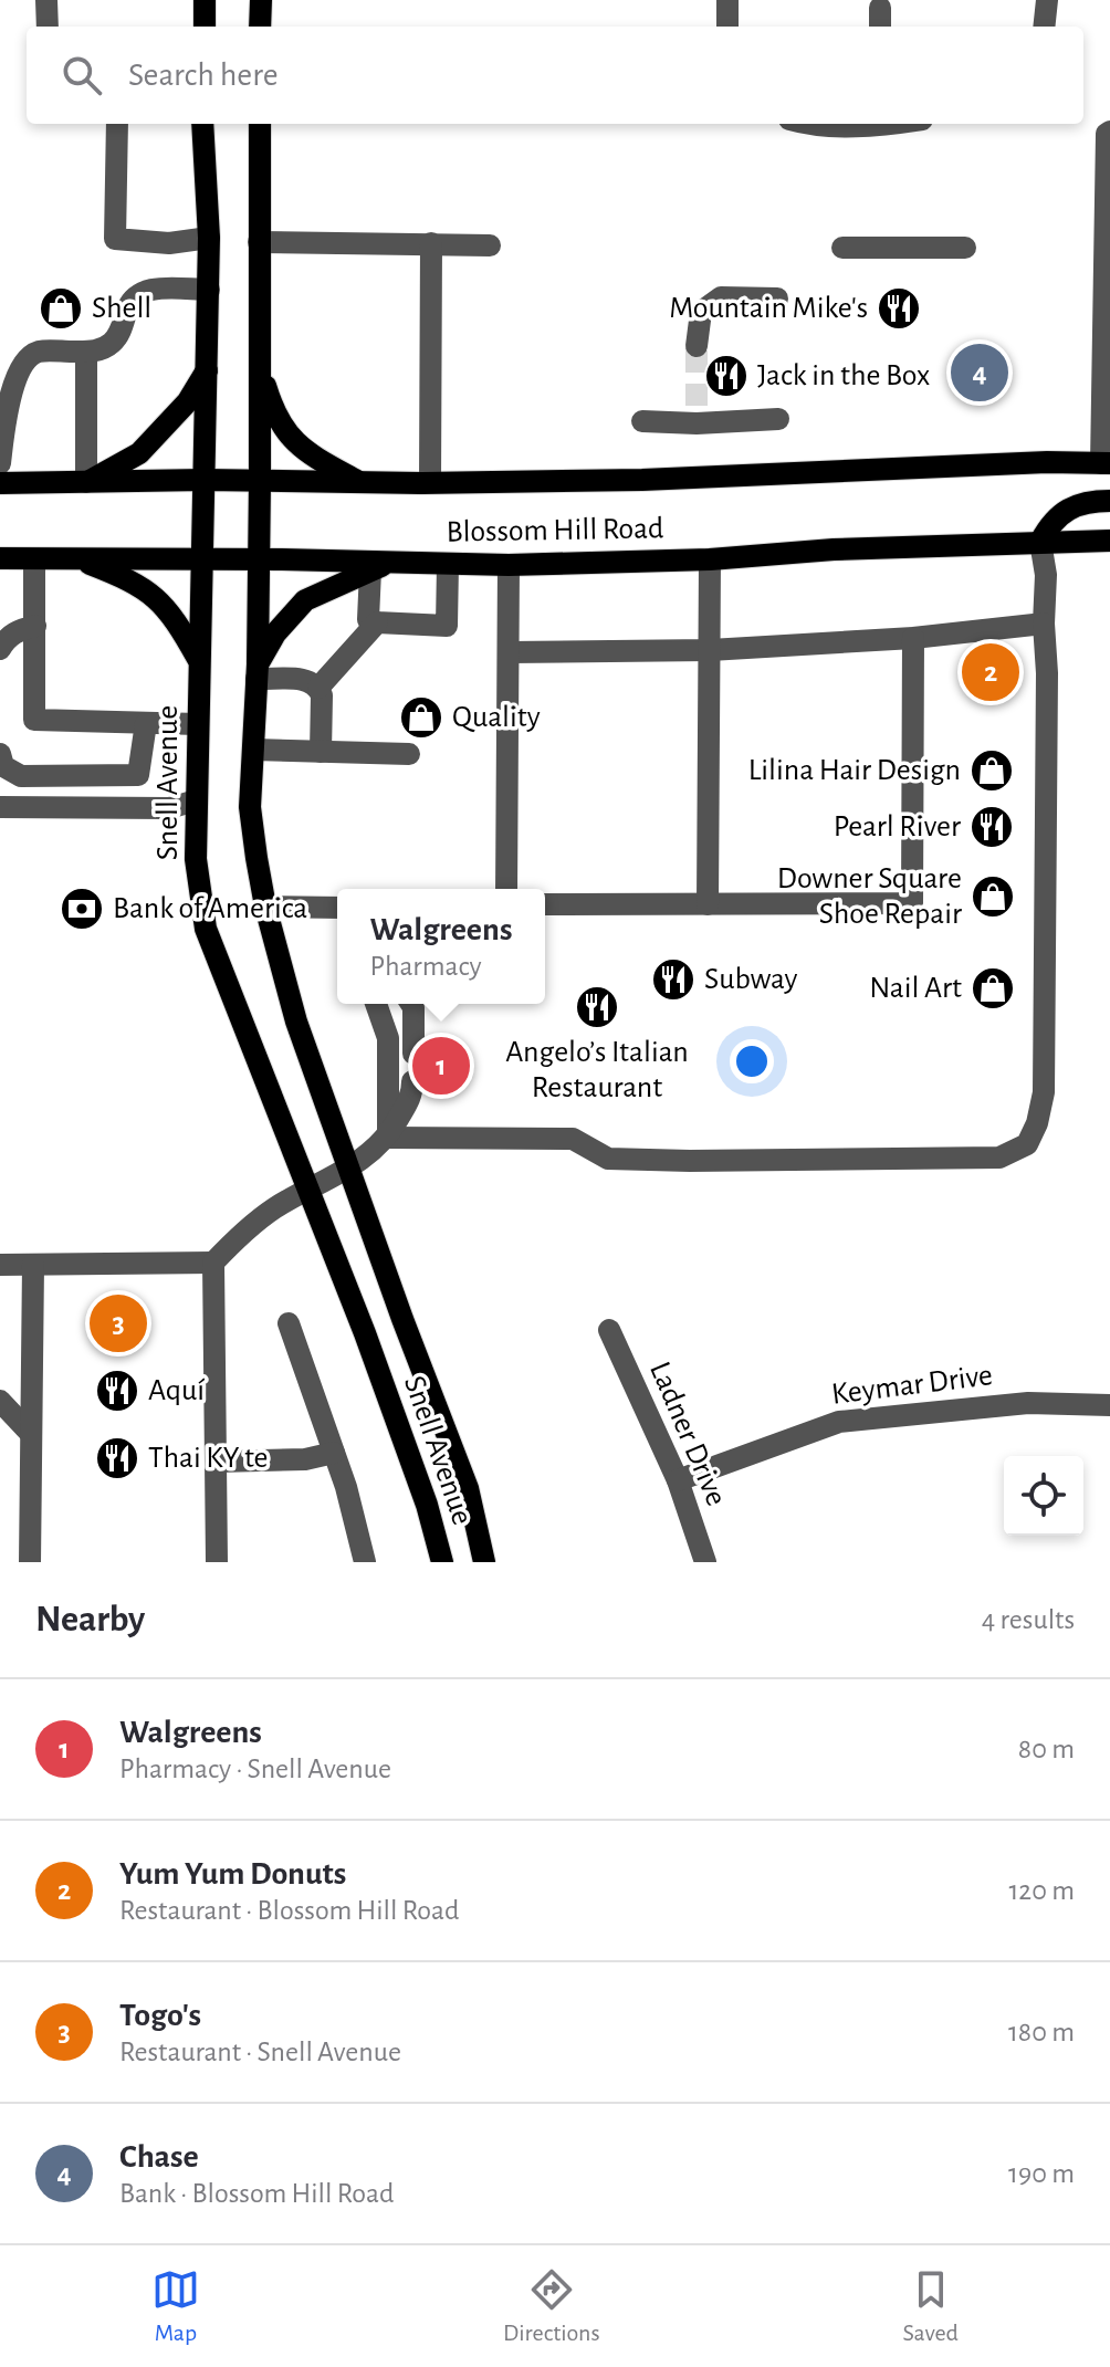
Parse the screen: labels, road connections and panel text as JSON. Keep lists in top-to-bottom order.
{
  "streets": {
    "main road": ["Blossom Hill Road", "Snell Avenue"],
    "street": ["Keymar Drive", "Ladner Drive"]
  },
  "crossings": [
    ["Blossom Hill Road", "Snell Avenue"],
    ["Keymar Drive", "Ladner Drive"]
  ],
  "places": {
    "shop": [
      "Shell",
      "Quality",
      "Lilina Hair Design",
      "Downer Square Shoe Repair",
      "Nail Art"
    ],
    "restaurant": [
      "Mountain Mike's",
      "Jack in the Box",
      "Pearl River",
      "Subway",
      "Angelo’s Italian Restaurant",
      "Aquí",
      "Thai KY te"
    ],
    "bank": ["Bank of America"]
  },
  "page": {
    "search": "Search here",
    "pins": [
      "4",
      "2",
      "1",
      "3"
    ],
    "popup": ["Walgreens", "Pharmacy"],
    "heading": ["Nearby", "4 results"],
    "list": [
      {
        "mark": "1",
        "name": "Walgreens",
        "note": "Pharmacy · Snell Avenue",
        "value": "80 m"
      },
      {
        "mark": "2",
        "name": "Yum Yum Donuts",
        "note": "Restaurant · Blossom Hill Road",
        "value": "120 m"
      },
      {
        "mark": "3",
        "name": "Togo's",
        "note": "Restaurant · Snell Avenue",
        "value": "180 m"
      },
      {
        "mark": "4",
        "name": "Chase",
        "note": "Bank · Blossom Hill Road",
        "value": "190 m"
      }
    ],
    "nav": ["Map", "Directions", "Saved"]
  }
}
